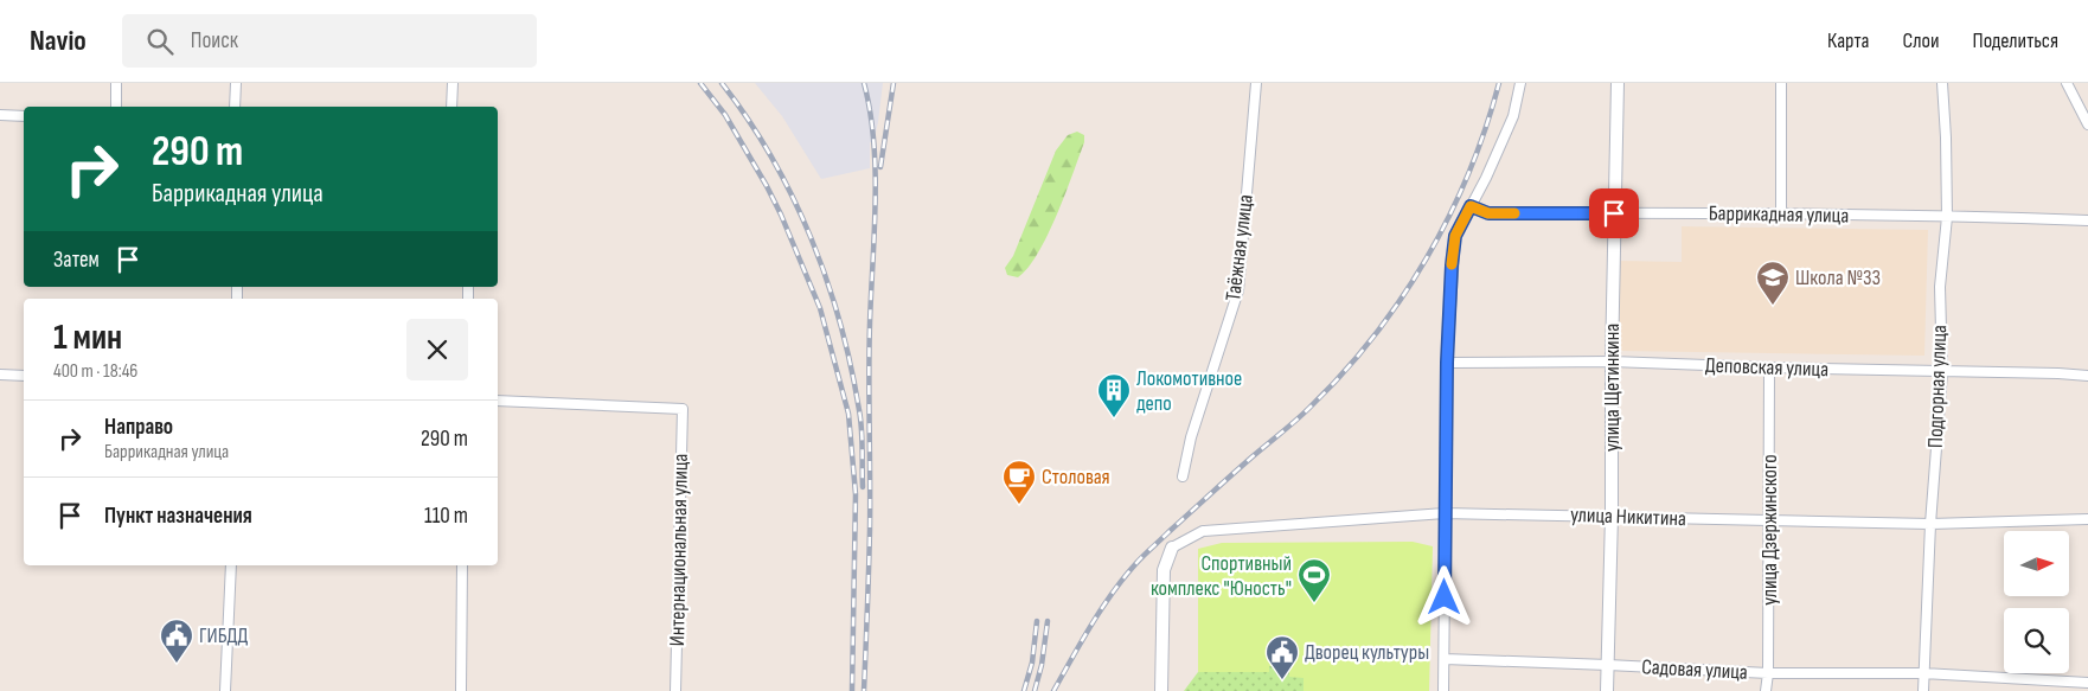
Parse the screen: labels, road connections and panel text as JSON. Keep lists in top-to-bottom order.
{
  "streets": {
    "street": [
      "Баррикадная улица",
      "Таёжная улица",
      "Деповская улица",
      "Подгорная улица",
      "улица Щетинкина",
      "улица Никитина",
      "улица Дзержинского",
      "Интернациональная улица",
      "Садовая улица"
    ]
  },
  "crossings": [
    ["Баррикадная улица", "Подгорная улица"],
    ["Баррикадная улица", "улица Щетинкина"],
    ["Деповская улица", "Подгорная улица"],
    ["Деповская улица", "улица Щетинкина"],
    ["Деповская улица", "улица Дзержинского"],
    ["Подгорная улица", "улица Никитина"],
    ["Подгорная улица", "Садовая улица"],
    ["улица Щетинкина", "улица Никитина"],
    ["улица Щетинкина", "Садовая улица"],
    ["улица Никитина", "улица Дзержинского"],
    ["улица Дзержинского", "Садовая улица"]
  ],
  "places": {
    "school or university": ["Школа №33"],
    "building": ["Локомотивное депо"],
    "cafe": ["Столовая"],
    "sports": ["Спортивный комплекс \"Юность\""],
    "public building": ["ГИБДД", "Дворец культуры"]
  },
  "north": "right",
  "page": {
    "header": "Navio",
    "search": "Поиск",
    "nav": ["Карта", "Слои", "Поделиться"],
    "turn": ["290 m", "Баррикадная улица"],
    "then": "Затем",
    "heading": ["1 мин", "400 m · 18:46"],
    "list": [
      {
        "name": "Направо",
        "note": "Баррикадная улица",
        "value": "290 m"
      },
      {
        "name": "Пункт назначения",
        "value": "110 m"
      }
    ]
  }
}
